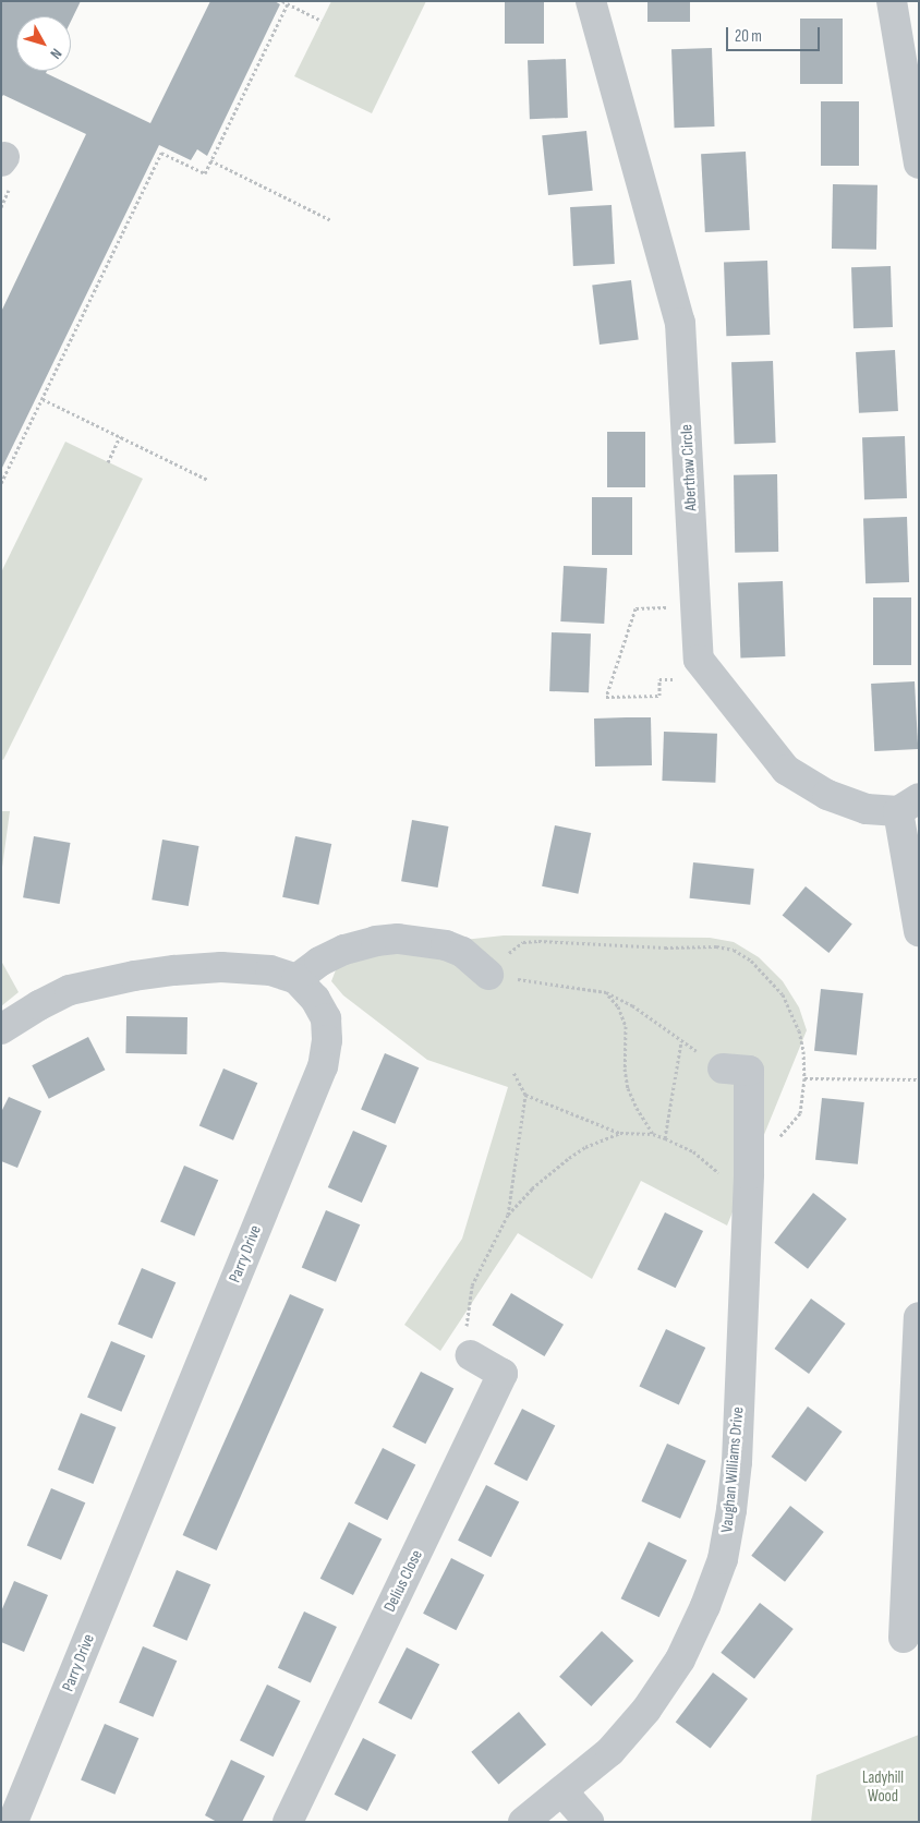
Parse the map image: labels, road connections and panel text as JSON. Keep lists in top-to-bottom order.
{
  "streets": {
    "street": [
      "Aberthaw Circle",
      "Parry Drive",
      "Vaughan Williams Drive",
      "Delius Close"
    ]
  },
  "parks": ["Ladyhill Wood"],
  "scale_bar": "20 m",
  "north": "bottom right"
}
